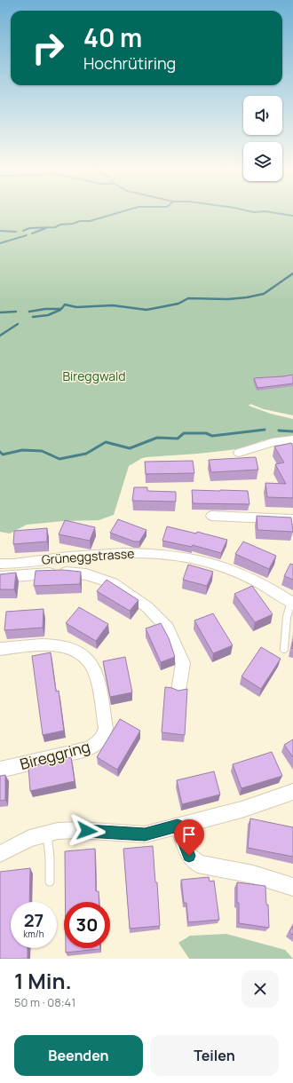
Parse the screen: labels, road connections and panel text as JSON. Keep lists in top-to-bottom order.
{
  "streets": {
    "street": ["Grüneggstrasse", "Bireggring"]
  },
  "parks": ["Bireggwald"],
  "page": {
    "turn": ["40 m", "Hochrütiring"],
    "speed": "27 km/h",
    "limit": "30",
    "heading": ["1 Min.", "50 m · 08:41"],
    "buttons": ["Beenden", "Teilen"]
  }
}
